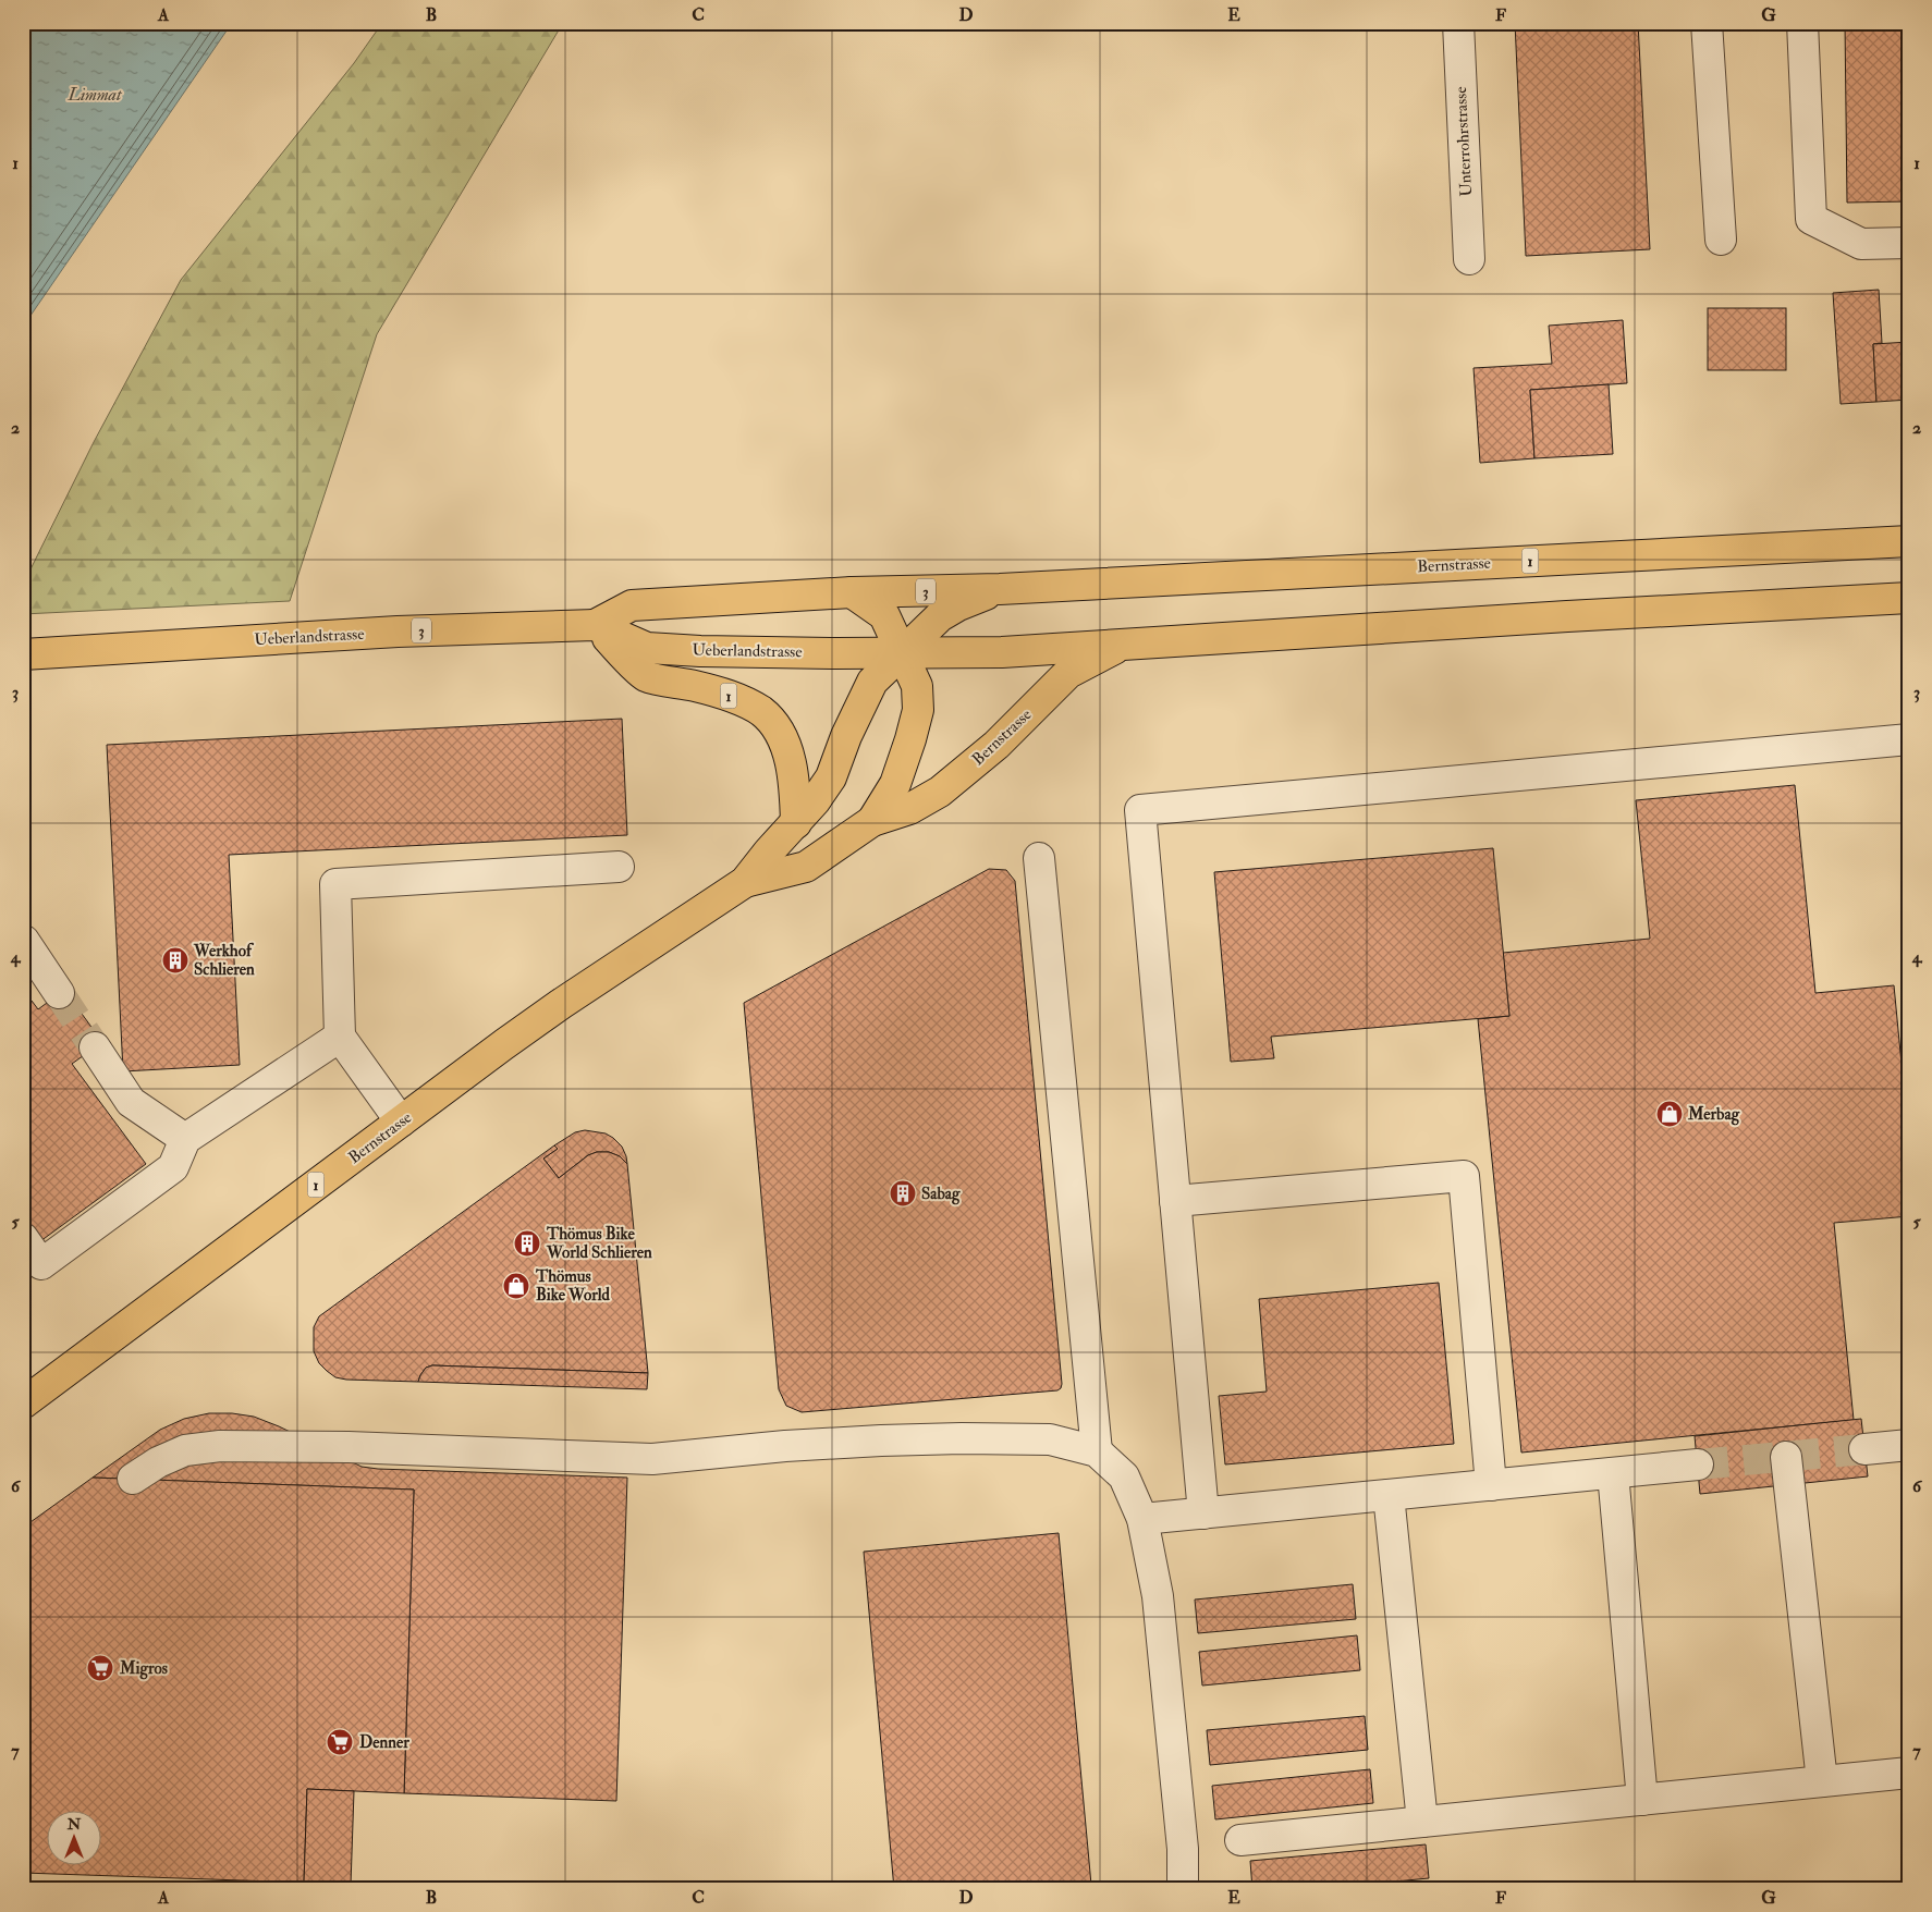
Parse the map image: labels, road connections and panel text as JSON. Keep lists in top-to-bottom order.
{
  "streets": {
    "main road": [
      "1",
      "Bernstrasse",
      "3",
      "Ueberlandstrasse"
    ],
    "lane": ["Unterrohrstrasse"]
  },
  "crossings": [
    ["1", "Bernstrasse"],
    ["1", "Ueberlandstrasse"],
    ["Bernstrasse", "Ueberlandstrasse"]
  ],
  "water": ["Limmat"],
  "places": {
    "building": ["Werkhof Schlieren", "Sabag", "Thömus Bike World Schlieren"],
    "shop": ["Merbag", "Thömus Bike World"],
    "supermarket": ["Migros", "Denner"]
  },
  "north": "top",
  "grid": {
    "columns": [
      "A",
      "B",
      "C",
      "D",
      "E",
      "F",
      "G"
    ],
    "rows": [
      "1",
      "2",
      "3",
      "4",
      "5",
      "6",
      "7"
    ]
  }
}
